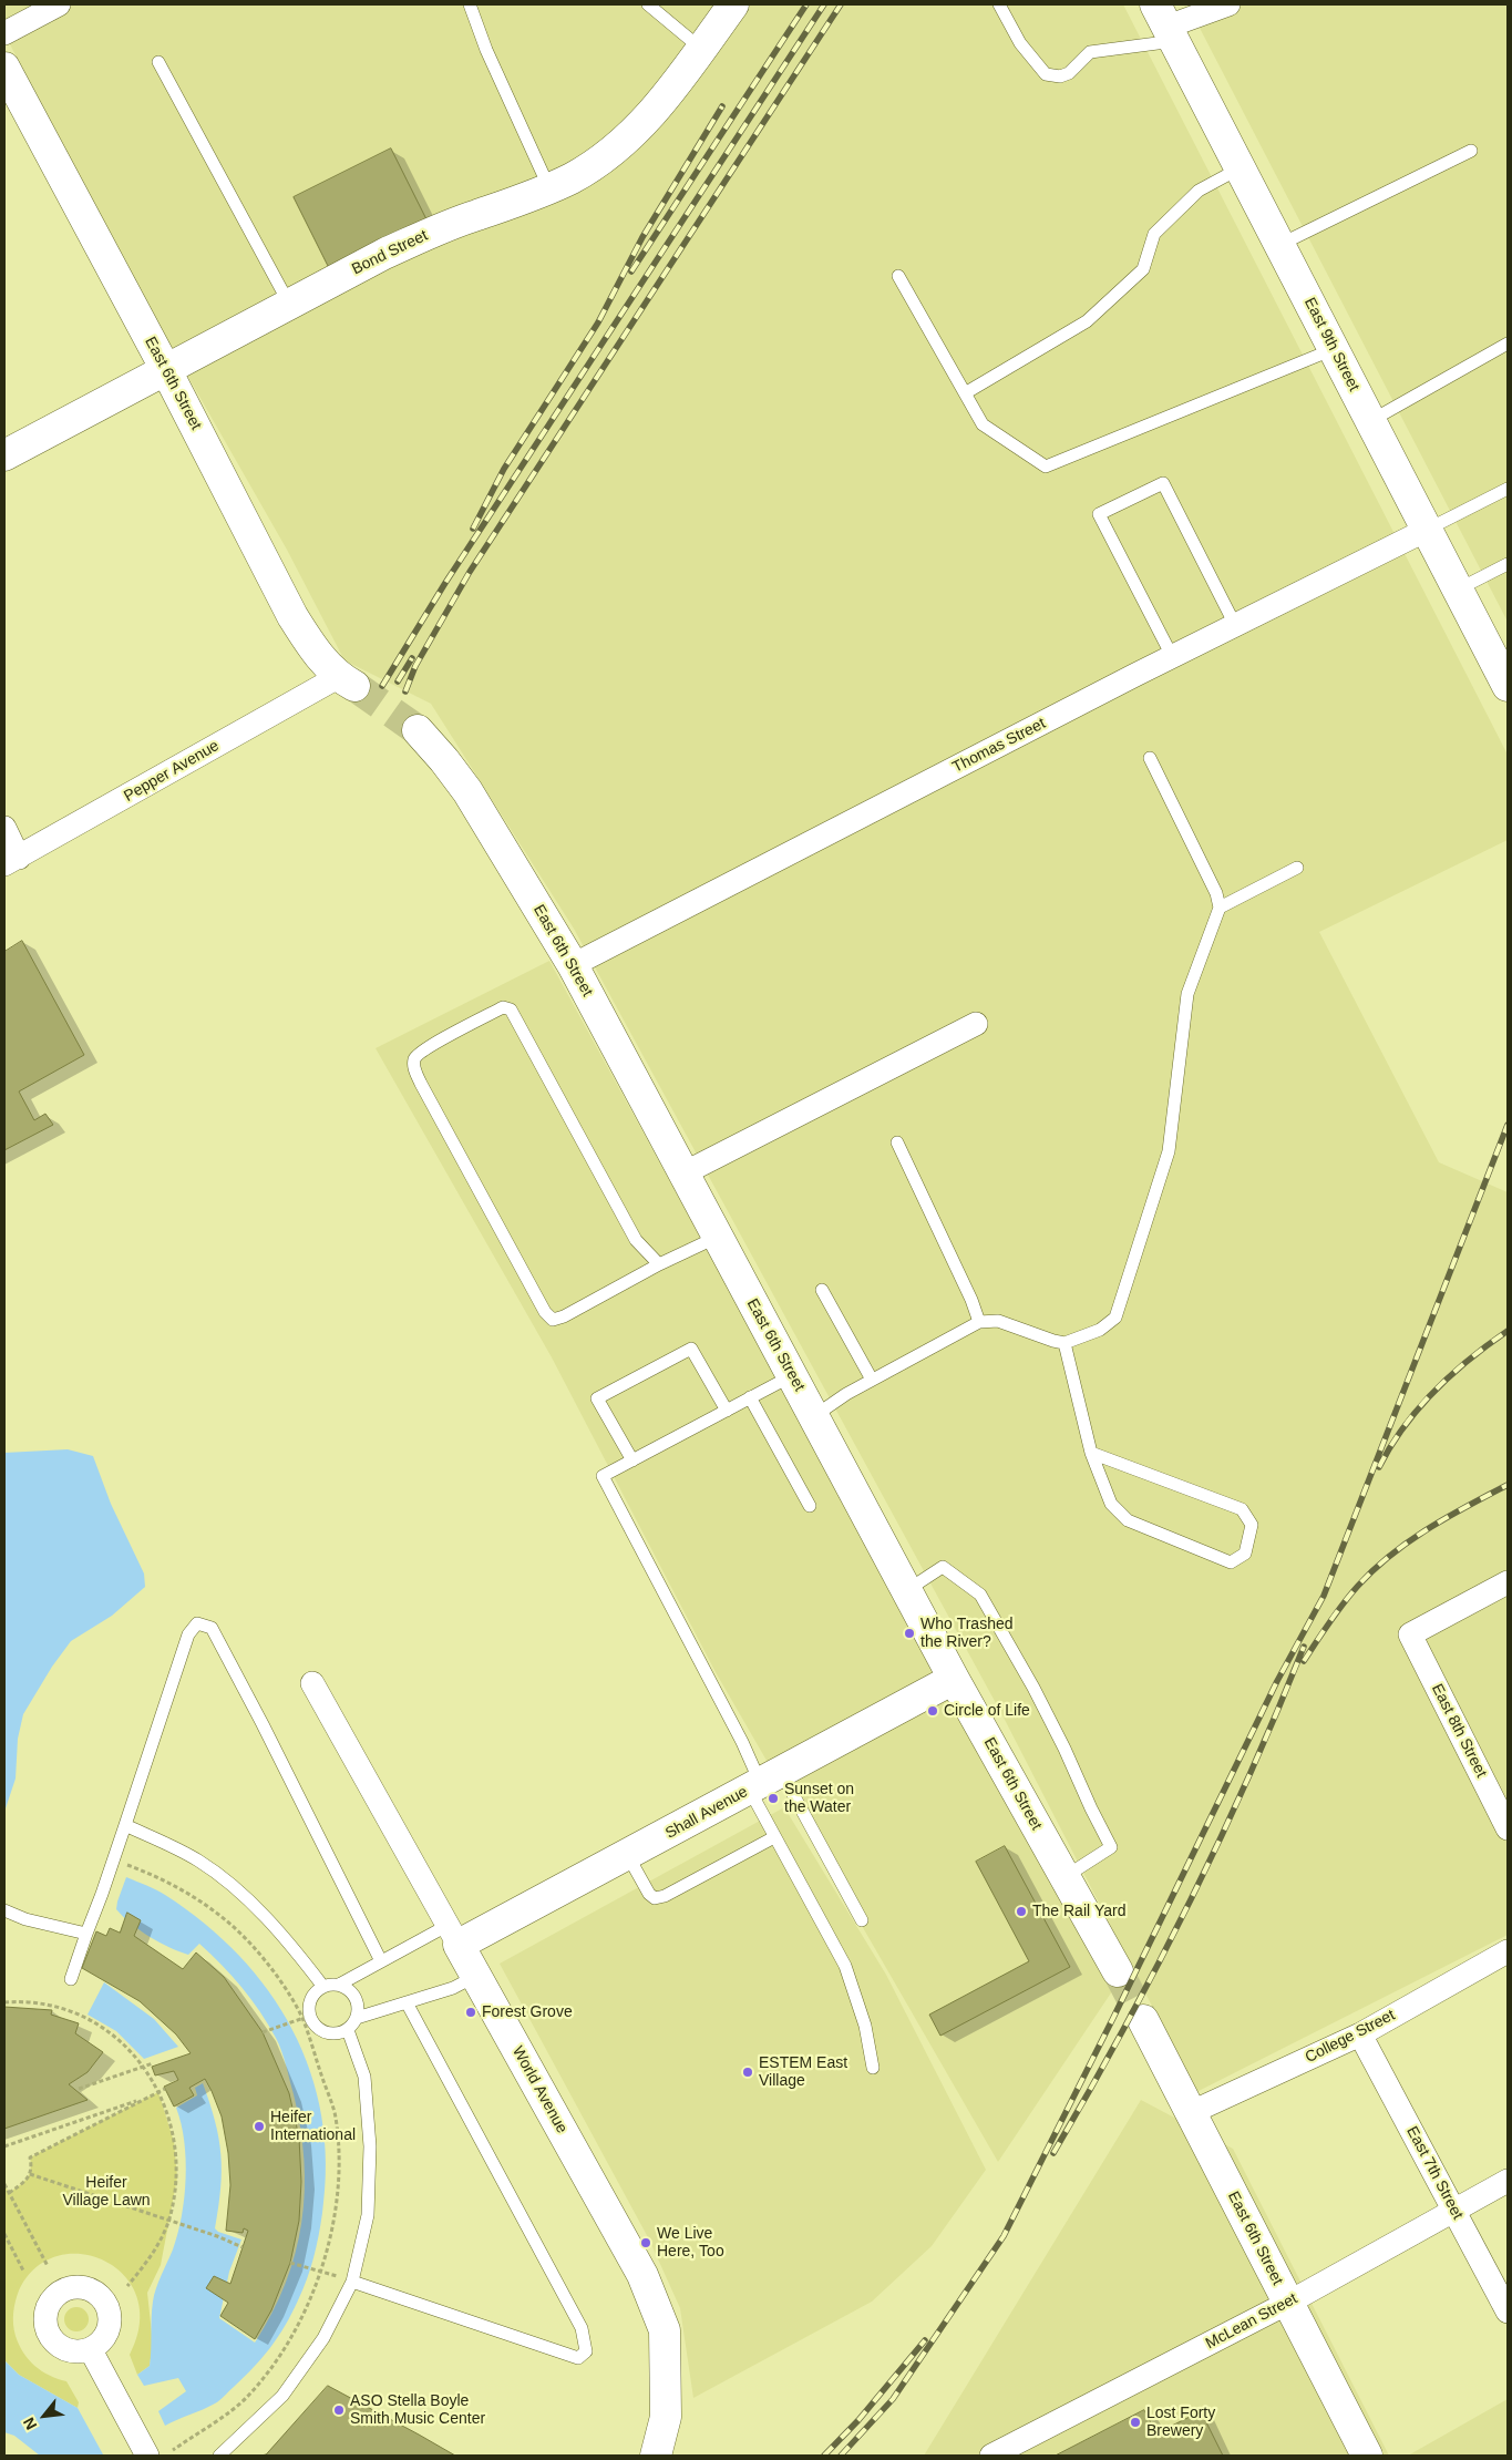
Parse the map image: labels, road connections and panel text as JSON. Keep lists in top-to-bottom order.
{
  "streets": {
    "street": [
      "Bond Street",
      "East 9th Street",
      "East 6th Street",
      "Thomas Street",
      "Pepper Avenue",
      "East 8th Street",
      "Shall Avenue",
      "College Street",
      "World Avenue",
      "East 7th Street",
      "McLean Street"
    ]
  },
  "crossings": [
    ["Bond Street", "East 6th Street"],
    ["East 9th Street", "Thomas Street"],
    ["East 6th Street", "Thomas Street"],
    ["East 6th Street", "Pepper Avenue"],
    ["East 6th Street", "Shall Avenue"],
    ["East 6th Street", "College Street"],
    ["East 6th Street", "McLean Street"],
    ["Shall Avenue", "World Avenue"],
    ["College Street", "East 7th Street"],
    ["East 7th Street", "McLean Street"]
  ],
  "parks": ["Heifer Village Lawn"],
  "places": [
    "Who Trashed the River?",
    "Circle of Life",
    "Sunset on the Water",
    "The Rail Yard",
    "Forest Grove",
    "ESTEM East Village",
    "Heifer International",
    "We Live Here, Too",
    "ASO Stella Boyle Smith Music Center",
    "Lost Forty Brewery"
  ],
  "north": "bottom left"
}
